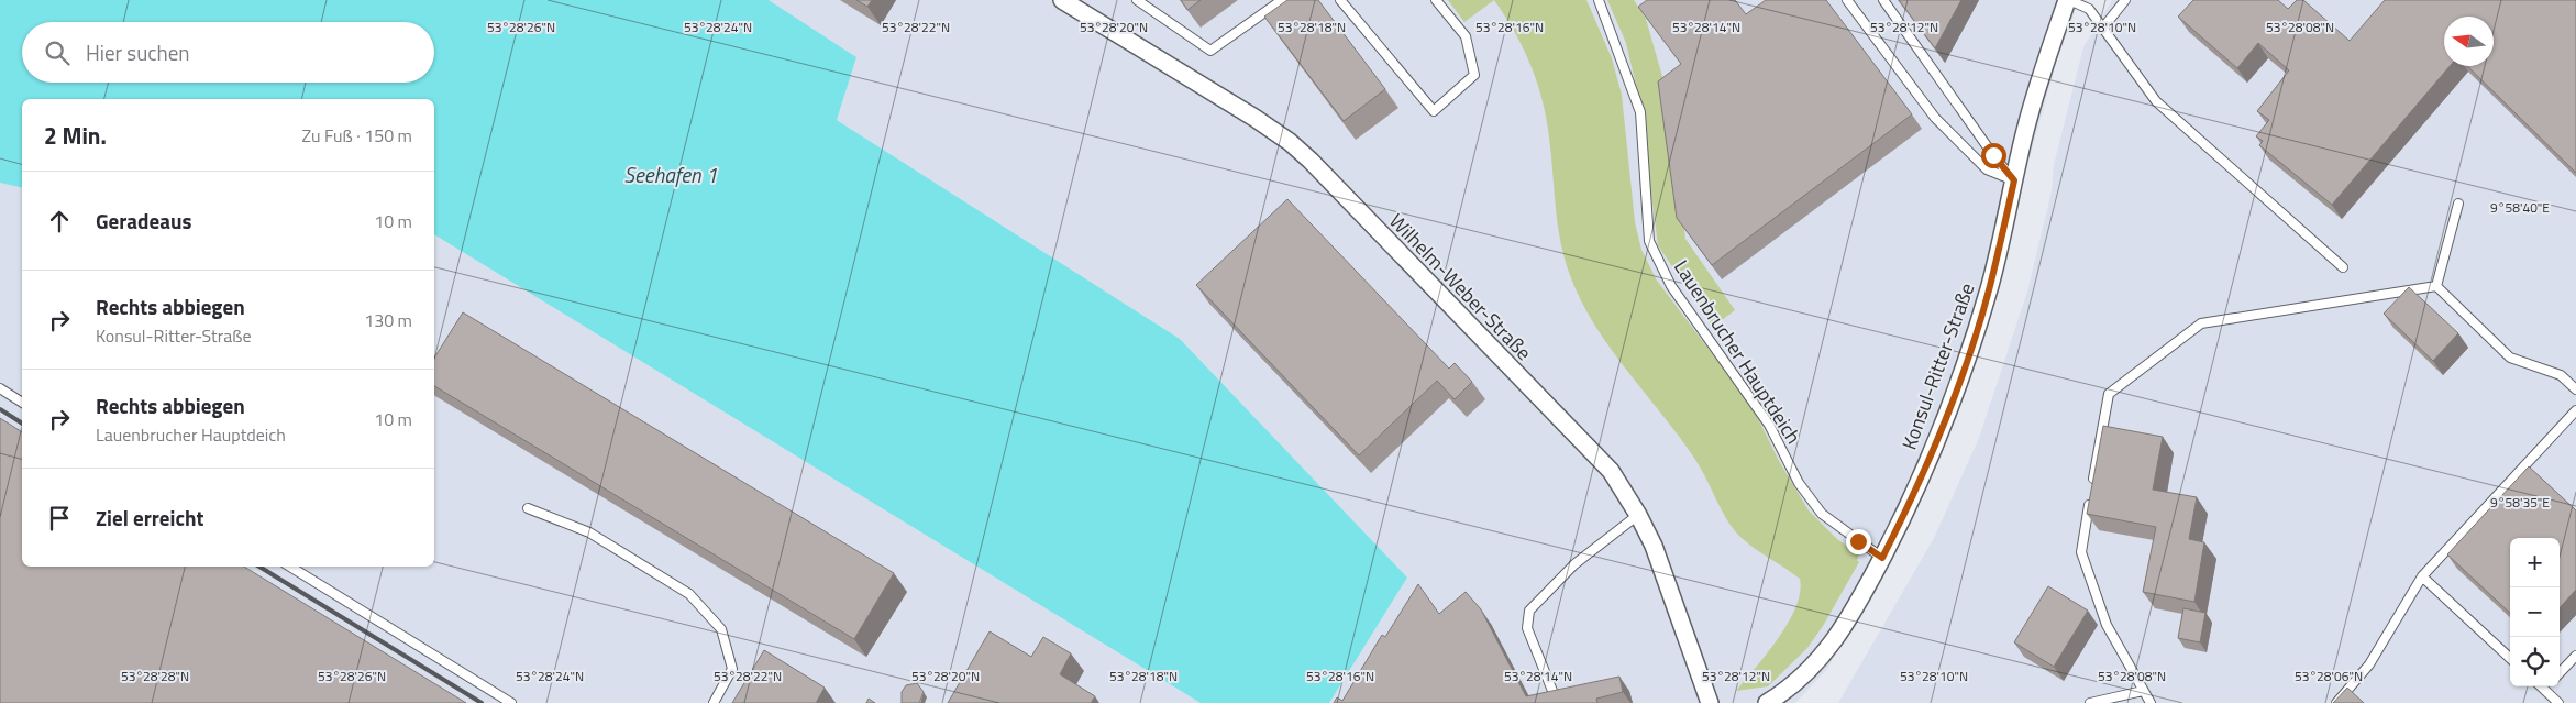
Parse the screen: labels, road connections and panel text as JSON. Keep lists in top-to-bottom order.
{
  "streets": {
    "street": ["Wilhelm-Weber-Straße", "Konsul-Ritter-Straße"],
    "lane": ["Lauenbrucher Hauptdeich"]
  },
  "crossings": [
    ["Lauenbrucher Hauptdeich", "Konsul-Ritter-Straße"]
  ],
  "water": ["Seehafen 1"],
  "north": "left",
  "page": {
    "search": "Hier suchen",
    "heading": ["2 Min.", "Zu Fuß · 150 m"],
    "list": [
      ["Geradeaus", "10 m"],
      ["Rechts abbiegen", "Konsul-Ritter-Straße", "130 m"],
      ["Rechts abbiegen", "Lauenbrucher Hauptdeich", "10 m"],
      "Ziel erreicht"
    ],
    "map_buttons": ["+", "−"]
  },
  "coordinates": [
    "53°28'16\"N",
    "53°28'14\"N",
    "53°28'08\"N",
    "53°28'26\"N",
    "53°28'24\"N",
    "53°28'22\"N",
    "53°28'20\"N",
    "53°28'18\"N",
    "53°28'12\"N",
    "53°28'10\"N",
    "9°58'40\"E",
    "9°58'35\"E",
    "53°28'28\"N",
    "53°28'06\"N"
  ]
}
